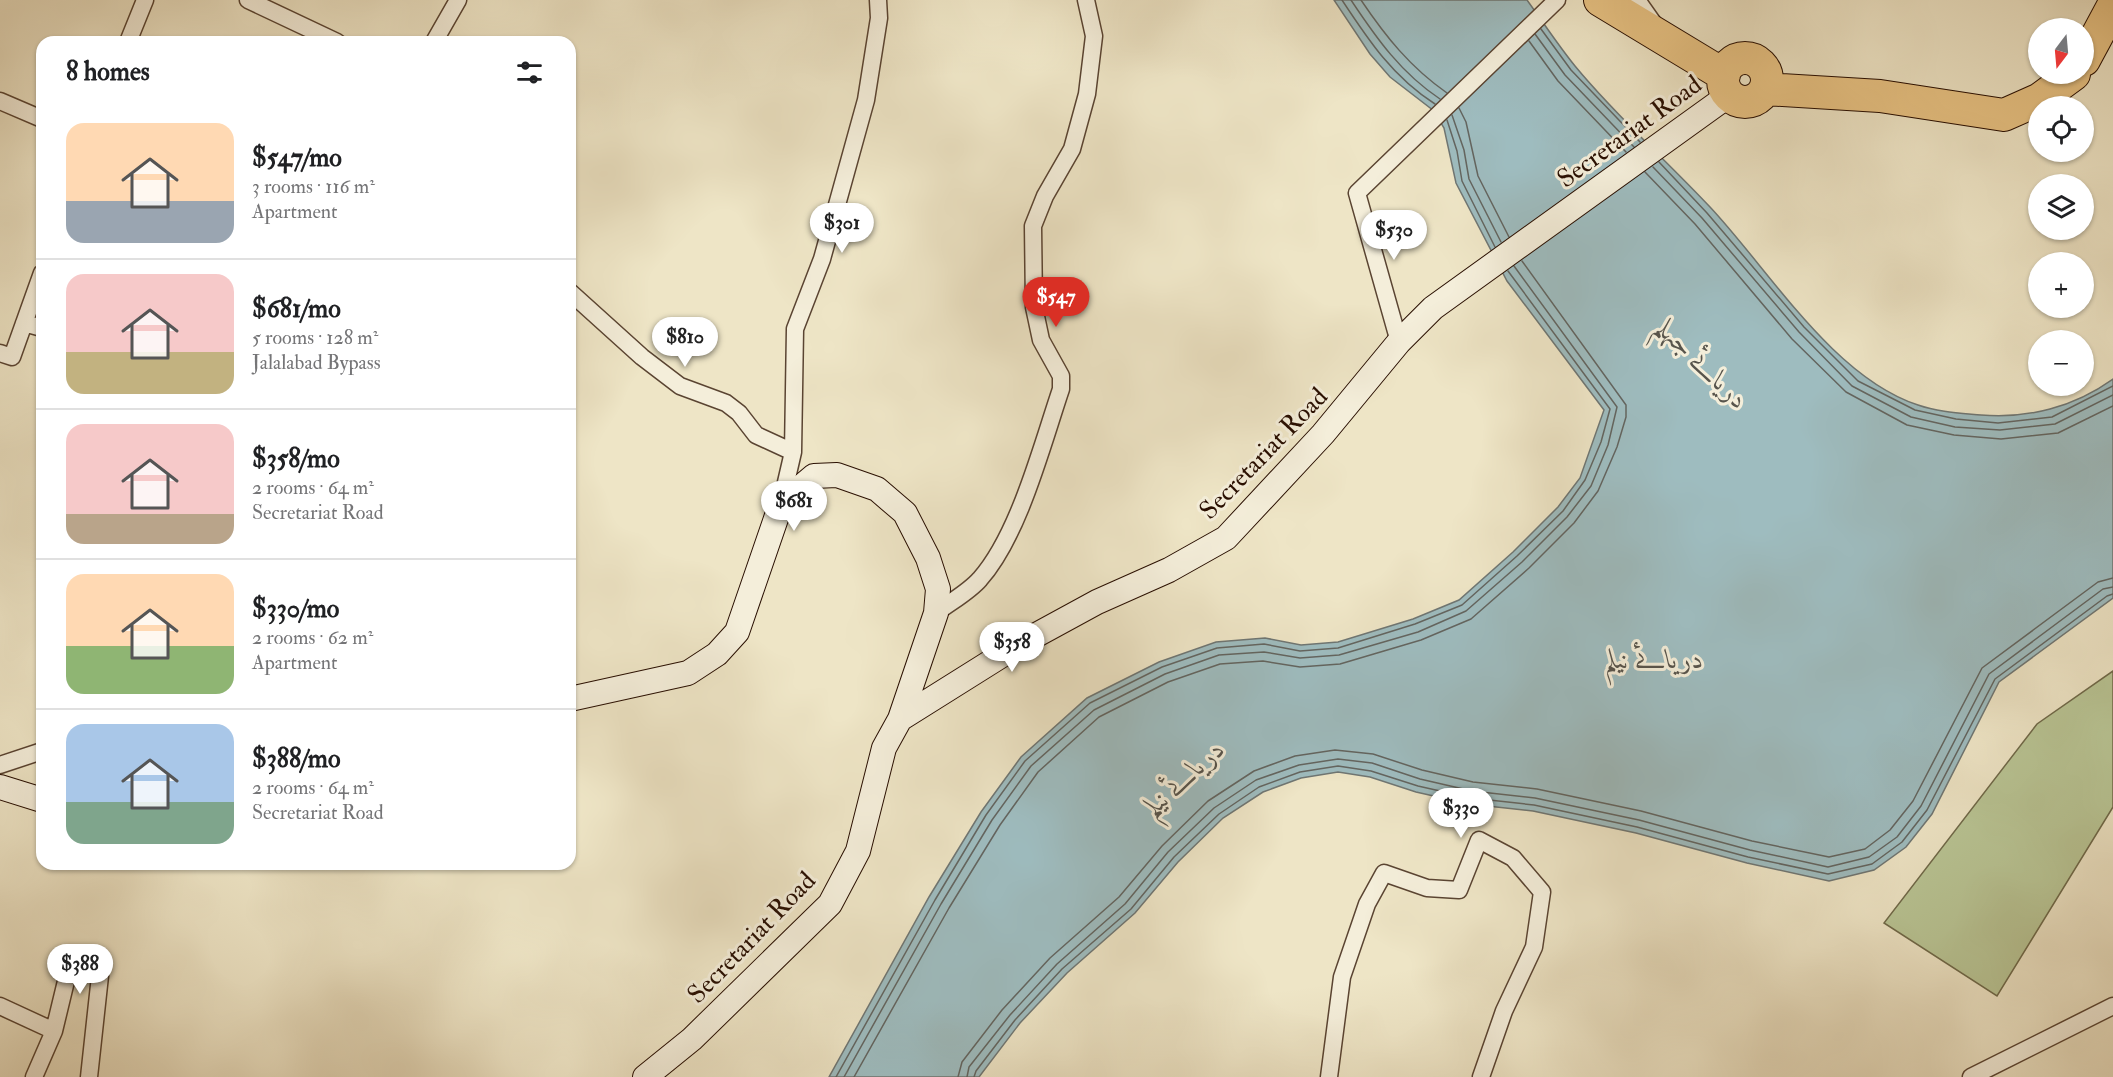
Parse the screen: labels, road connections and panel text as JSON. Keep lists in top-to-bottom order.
{
  "streets": {
    "main road": ["Secretariat Road"]
  },
  "water": ["دریائے جہلم", "دریائے نیلم"],
  "north": "bottom",
  "page": {
    "map_buttons": ["+", "−"],
    "heading": "8 homes",
    "list": [
      {
        "name": "$547/mo",
        "note": "3 rooms · 116 m² · Apartment"
      },
      {
        "name": "$681/mo",
        "note": "5 rooms · 128 m² · Jalalabad Bypass"
      },
      {
        "name": "$358/mo",
        "note": "2 rooms · 64 m² · Secretariat Road"
      },
      {
        "name": "$330/mo",
        "note": "2 rooms · 62 m² · Apartment"
      },
      {
        "name": "$388/mo",
        "note": "2 rooms · 64 m² · Secretariat Road"
      }
    ],
    "price": [
      "$301",
      "$530",
      "$547",
      "$810",
      "$681",
      "$358",
      "$330",
      "$388"
    ]
  }
}
